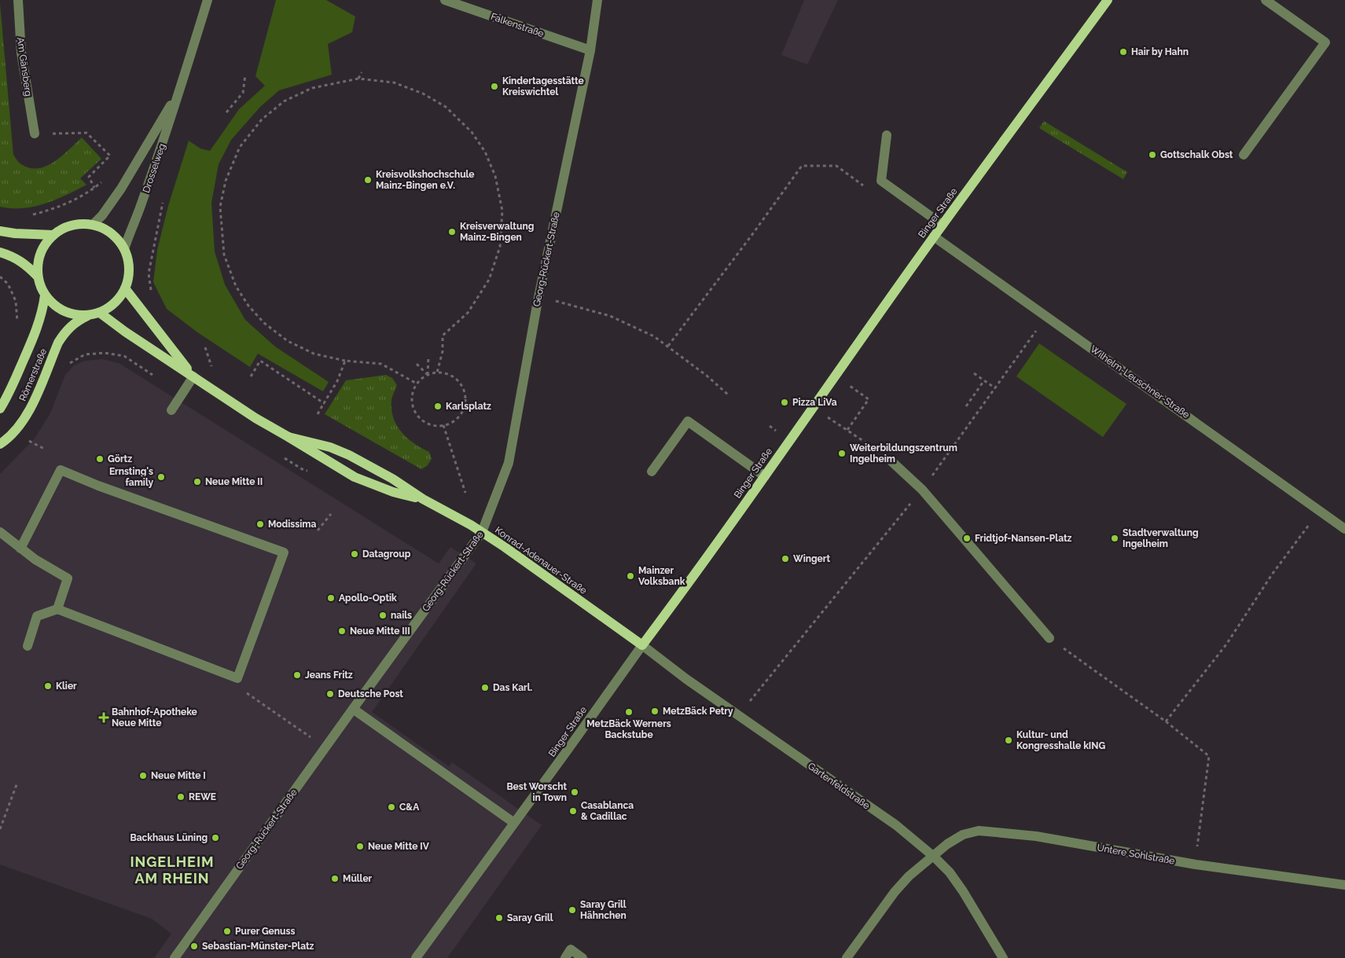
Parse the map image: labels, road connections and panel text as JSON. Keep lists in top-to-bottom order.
{
  "streets": {
    "main road": ["Binger Straße", "Römerstraße", "Konrad-Adenauer-Straße"],
    "street": [
      "Falkenstraße",
      "Am Gänsberg",
      "Drosselweg",
      "Georg-Rückert-Straße",
      "Wilhelm-Leuschner-Straße",
      "Gartenfeldstraße",
      "Untere Sohlstraße"
    ]
  },
  "crossings": [
    ["Falkenstraße", "Georg-Rückert-Straße"],
    ["Drosselweg", "Römerstraße"],
    ["Drosselweg", "Konrad-Adenauer-Straße"],
    ["Binger Straße", "Wilhelm-Leuschner-Straße"],
    ["Binger Straße", "Konrad-Adenauer-Straße"],
    ["Binger Straße", "Gartenfeldstraße"],
    ["Georg-Rückert-Straße", "Konrad-Adenauer-Straße"],
    ["Römerstraße", "Konrad-Adenauer-Straße"],
    ["Konrad-Adenauer-Straße", "Gartenfeldstraße"],
    ["Gartenfeldstraße", "Untere Sohlstraße"]
  ],
  "districts": ["INGELHEIM AM RHEIN"],
  "places": {
    "other": [
      "Hair by Hahn",
      "Kindertagesstätte Kreiswichtel",
      "Gottschalk Obst",
      "Kreisvolkshochschule Mainz-Bingen e.V.",
      "Kreisverwaltung Mainz-Bingen",
      "Pizza LiVa",
      "Karlsplatz",
      "Weiterbildungszentrum Ingelheim",
      "Görtz",
      "Ernsting's family",
      "Neue Mitte II",
      "Modissima",
      "Fridtjof-Nansen-Platz",
      "Stadtverwaltung Ingelheim",
      "Datagroup",
      "Wingert",
      "Mainzer Volksbank",
      "Apollo-Optik",
      "nails",
      "Neue Mitte III",
      "Jeans Fritz",
      "Klier",
      "Das Karl.",
      "Deutsche Post",
      "MetzBäck Petry",
      "MetzBäck Werners Backstube",
      "Kultur- und Kongresshalle kING",
      "Neue Mitte I",
      "Best Worscht in Town",
      "REWE",
      "C&A",
      "Casablanca & Cadillac",
      "Backhaus Lüning",
      "Neue Mitte IV",
      "Müller",
      "Saray Grill Hähnchen",
      "Saray Grill",
      "Purer Genuss",
      "Sebastian-Münster-Platz"
    ],
    "health": ["Bahnhof-Apotheke Neue Mitte"]
  }
}
